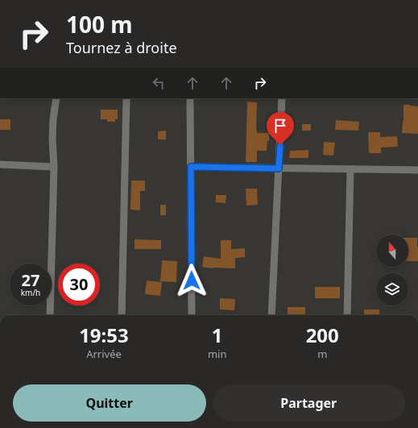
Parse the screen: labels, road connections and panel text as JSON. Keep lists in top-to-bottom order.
{
  "north": "top",
  "page": {
    "turn": ["100 m", "Tournez à droite"],
    "speed": "27 km/h",
    "limit": "30",
    "eta": [
      "19:53",
      "Arrivée",
      "1",
      "min",
      "200",
      "m"
    ],
    "buttons": ["Quitter", "Partager"]
  }
}
